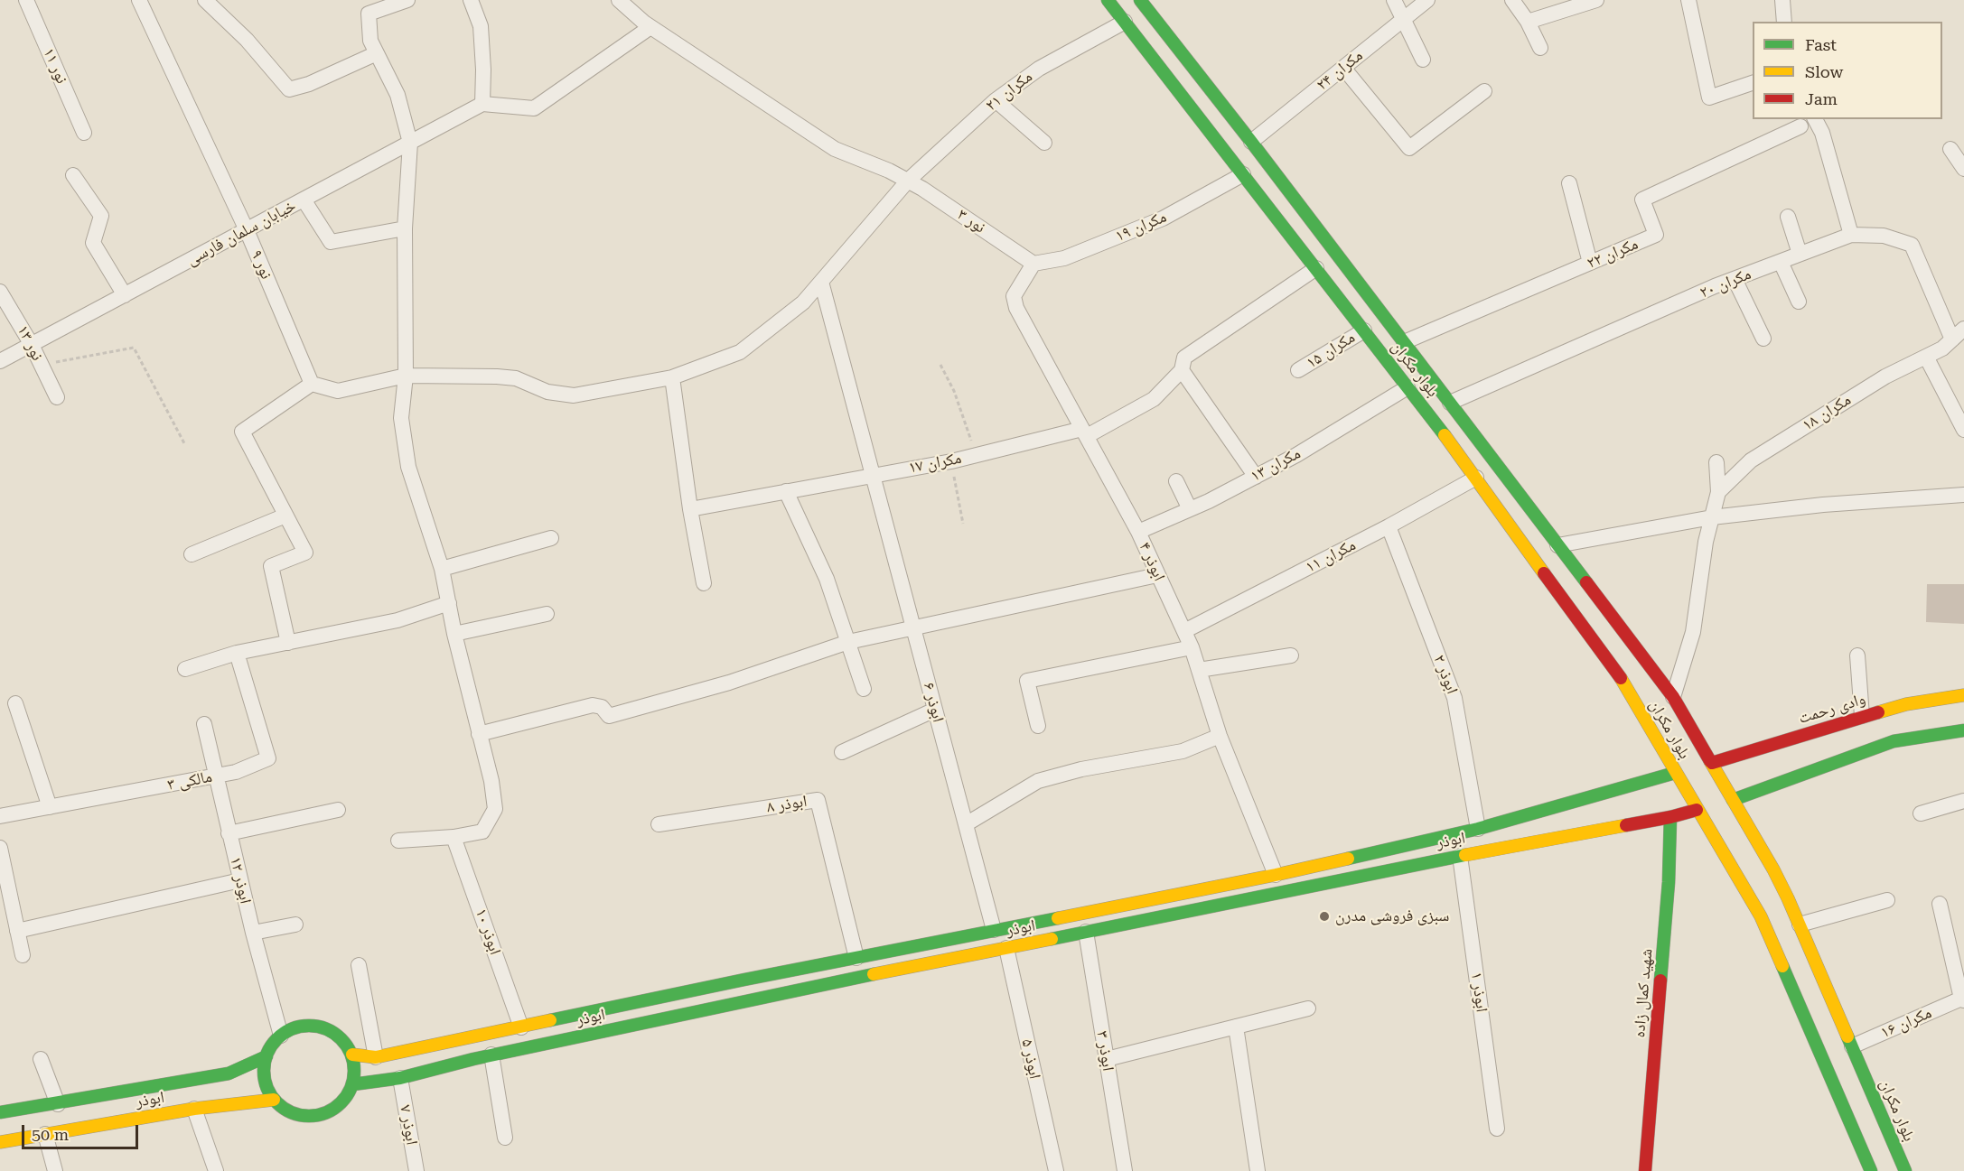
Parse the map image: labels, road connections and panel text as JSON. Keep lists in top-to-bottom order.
{
  "streets": {
    "main road": [
      "بلوار مکران",
      "وادی رحمت",
      "ابوذر",
      "شهید کمال زاده"
    ],
    "street": [
      "نور ۱۱",
      "مکران ۲۴",
      "مکران ۲۱",
      "نور ۳",
      "مکران ۱۹",
      "خیابان سلمان فارسی",
      "مکران ۲۲",
      "نور ۹",
      "مکران ۲۰",
      "نور ۱۳",
      "مکران ۱۵",
      "مکران ۱۸",
      "مکران ۱۷",
      "مکران ۱۳",
      "مکران ۱۱",
      "ابوذر ۴",
      "ابوذر ۲",
      "ابوذر ۶",
      "مالکی ۳",
      "ابوذر ۸",
      "ابوذر ۱۲",
      "ابوذر ۱۰",
      "ابوذر ۱",
      "مکران ۱۶",
      "ابوذر ۳",
      "ابوذر ۵",
      "ابوذر ۷"
    ]
  },
  "crossings": [
    ["مکران ۲۴", "بلوار مکران"],
    ["مکران ۲۱", "نور ۳"],
    ["مکران ۲۱", "بلوار مکران"],
    ["مکران ۲۱", "ابوذر ۶"],
    ["نور ۳", "مکران ۱۹"],
    ["نور ۳", "ابوذر ۴"],
    ["مکران ۱۹", "بلوار مکران"],
    ["مکران ۱۹", "ابوذر ۴"],
    ["خیابان سلمان فارسی", "نور ۹"],
    ["خیابان سلمان فارسی", "نور ۱۳"],
    ["مکران ۲۲", "بلوار مکران"],
    ["مکران ۲۰", "بلوار مکران"],
    ["مکران ۲۰", "مکران ۱۸"],
    ["مکران ۱۵", "بلوار مکران"],
    ["بلوار مکران", "مکران ۱۸"],
    ["بلوار مکران", "مکران ۱۷"],
    ["بلوار مکران", "مکران ۱۳"],
    ["بلوار مکران", "مکران ۱۱"],
    ["بلوار مکران", "وادی رحمت"],
    ["بلوار مکران", "ابوذر"],
    ["بلوار مکران", "مکران ۱۶"],
    ["مکران ۱۷", "ابوذر ۴"],
    ["مکران ۱۷", "ابوذر ۶"],
    ["مکران ۱۳", "ابوذر ۴"],
    ["مکران ۱۱", "ابوذر ۴"],
    ["مکران ۱۱", "ابوذر ۲"],
    ["ابوذر ۴", "ابوذر"],
    ["ابوذر ۲", "ابوذر"],
    ["ابوذر ۶", "ابوذر"],
    ["مالکی ۳", "ابوذر ۱۲"],
    ["ابوذر ۸", "ابوذر"],
    ["ابوذر", "ابوذر ۱۲"],
    ["ابوذر", "ابوذر ۱۰"],
    ["ابوذر", "ابوذر ۱"],
    ["ابوذر", "شهید کمال زاده"],
    ["ابوذر", "ابوذر ۳"],
    ["ابوذر", "ابوذر ۵"],
    ["ابوذر", "ابوذر ۷"]
  ],
  "places": ["سبزی فروشی مدرن"],
  "legend": ["Fast", "Slow", "Jam"],
  "scale_bar": "50 m"
}
